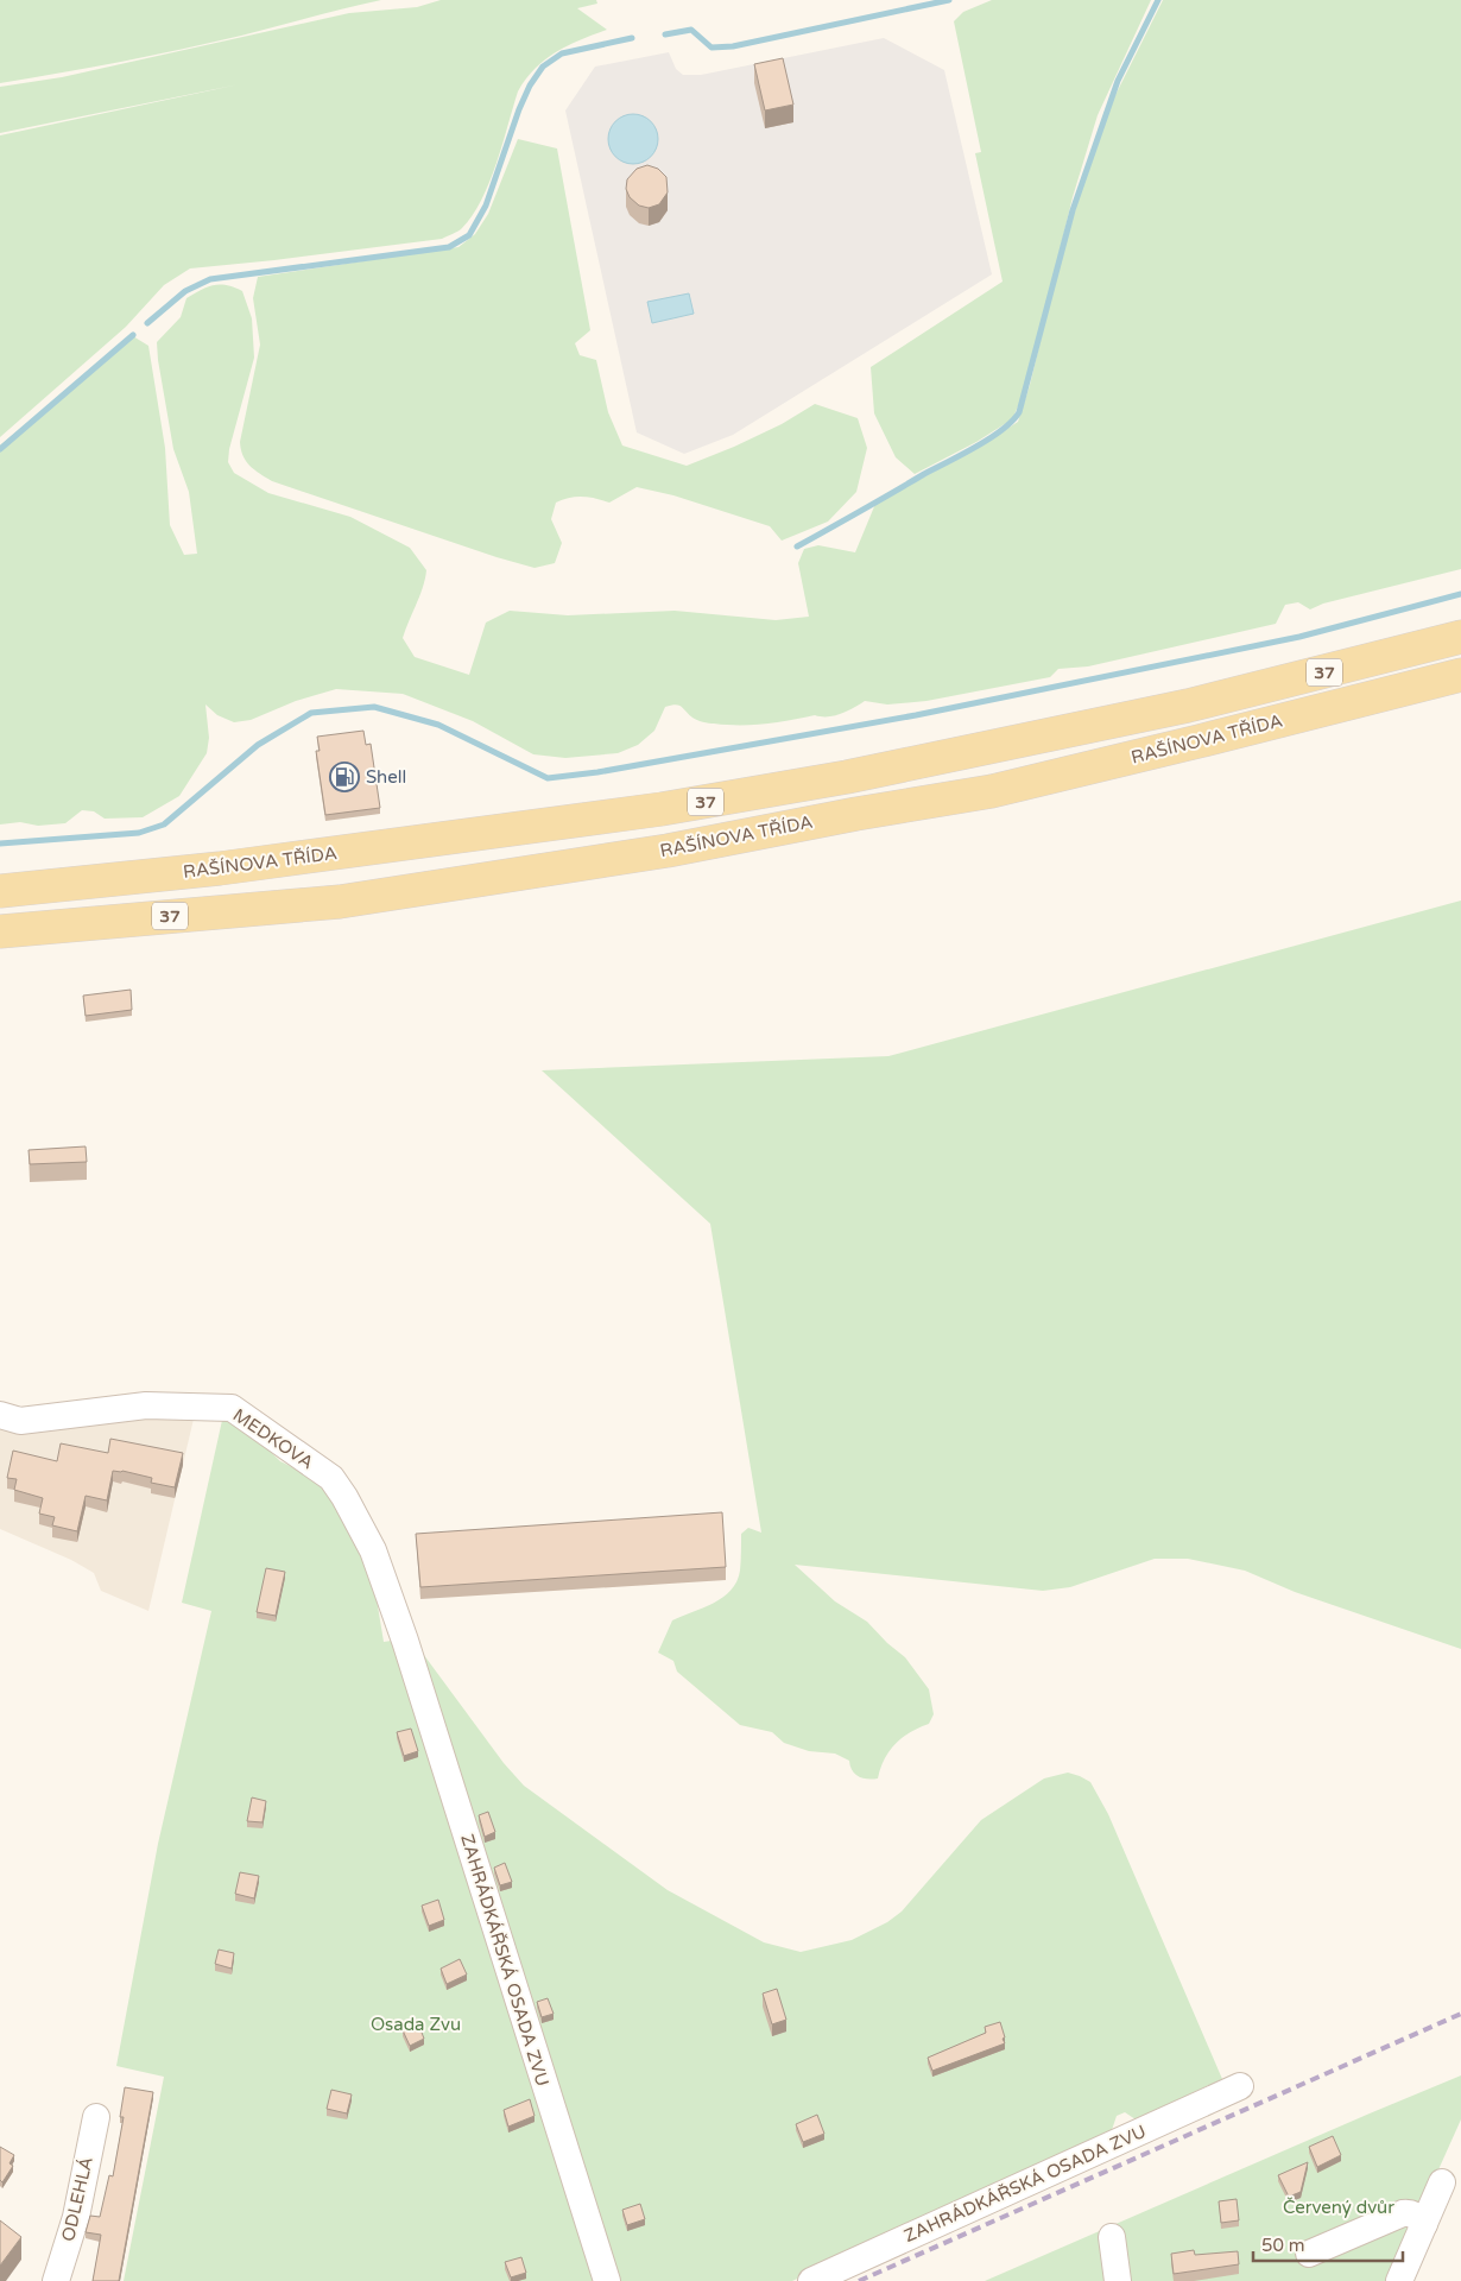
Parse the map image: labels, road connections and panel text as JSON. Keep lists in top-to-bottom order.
{
  "streets": {
    "main road": ["37", "RAŠÍNOVA TŘÍDA"],
    "street": ["MEDKOVA", "ZAHRÁDKÁŘSKÁ OSADA ZVU", "ODLEHLÁ"]
  },
  "crossings": [
    ["MEDKOVA", "ZAHRÁDKÁŘSKÁ OSADA ZVU"]
  ],
  "parks": ["Osada Zvu", "Červený dvůr"],
  "places": {
    "fuel station": ["Shell"]
  },
  "scale_bar": "50 m"
}
